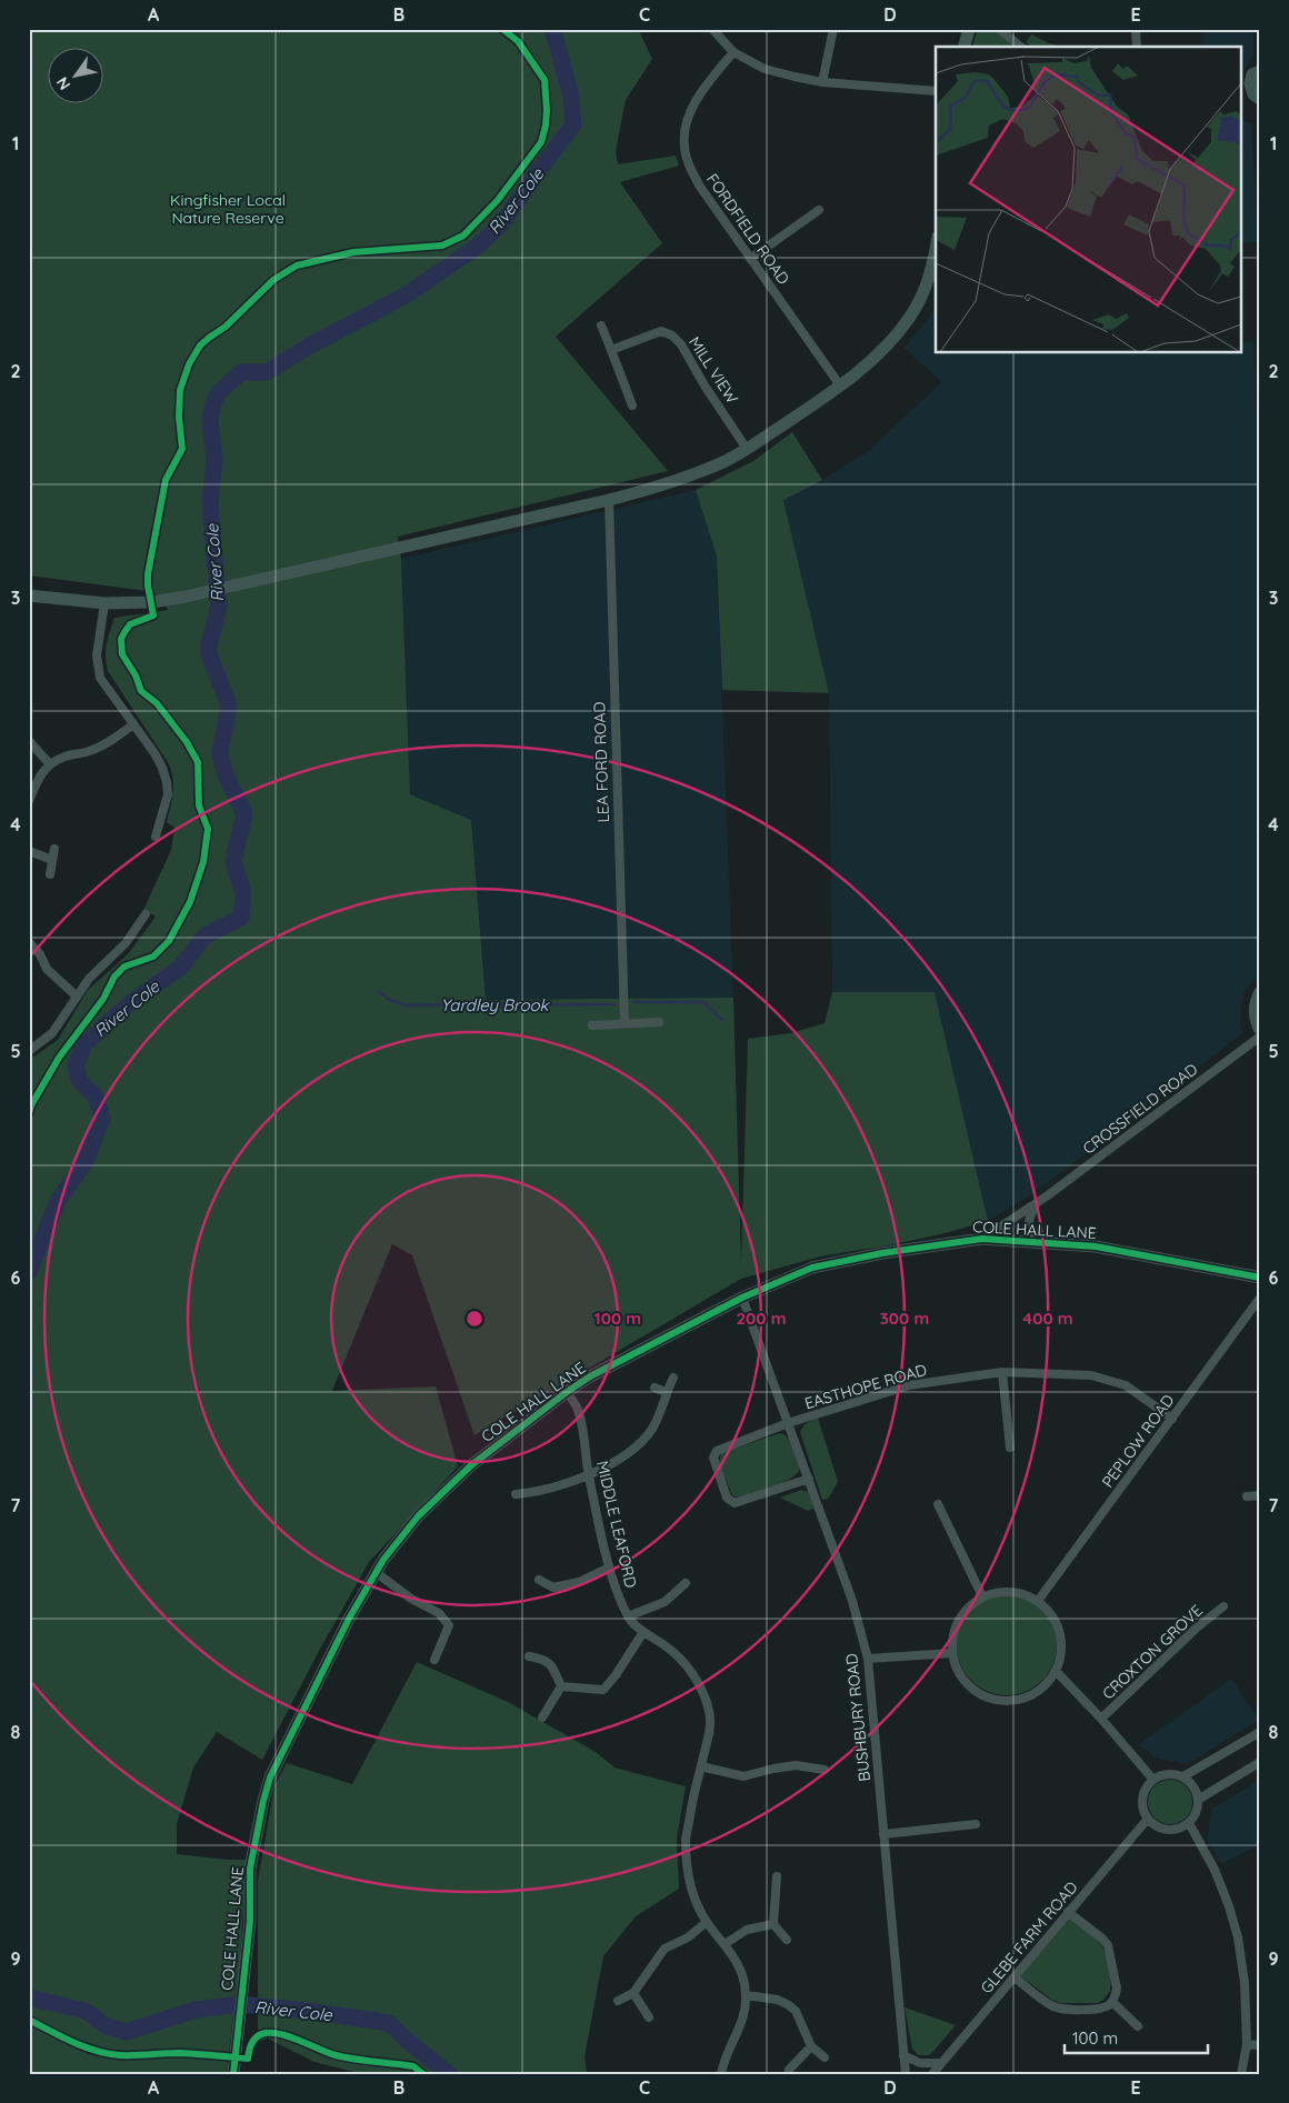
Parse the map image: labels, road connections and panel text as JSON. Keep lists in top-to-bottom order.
{
  "streets": {
    "street": [
      "FORDFIELD ROAD",
      "MILL VIEW",
      "LEA FORD ROAD",
      "CROSSFIELD ROAD",
      "COLE HALL LANE",
      "EASTHOPE ROAD",
      "PEPLOW ROAD",
      "MIDDLE LEAFORD",
      "CROXTON GROVE",
      "BUSHBURY ROAD",
      "GLEBE FARM ROAD"
    ]
  },
  "crossings": [
    ["CROSSFIELD ROAD", "COLE HALL LANE"],
    ["COLE HALL LANE", "MIDDLE LEAFORD"],
    ["COLE HALL LANE", "BUSHBURY ROAD"],
    ["EASTHOPE ROAD", "PEPLOW ROAD"],
    ["EASTHOPE ROAD", "BUSHBURY ROAD"]
  ],
  "water": ["River Cole", "Yardley Brook"],
  "parks": ["Kingfisher Local Nature Reserve"],
  "scale_bar": "100 m",
  "north": "bottom left",
  "grid": {
    "columns": [
      "A",
      "B",
      "C",
      "D",
      "E"
    ],
    "rows": [
      "1",
      "2",
      "3",
      "4",
      "5",
      "6",
      "7",
      "8",
      "9"
    ]
  },
  "rings": [
    "100 m",
    "200 m",
    "300 m",
    "400 m"
  ]
}
